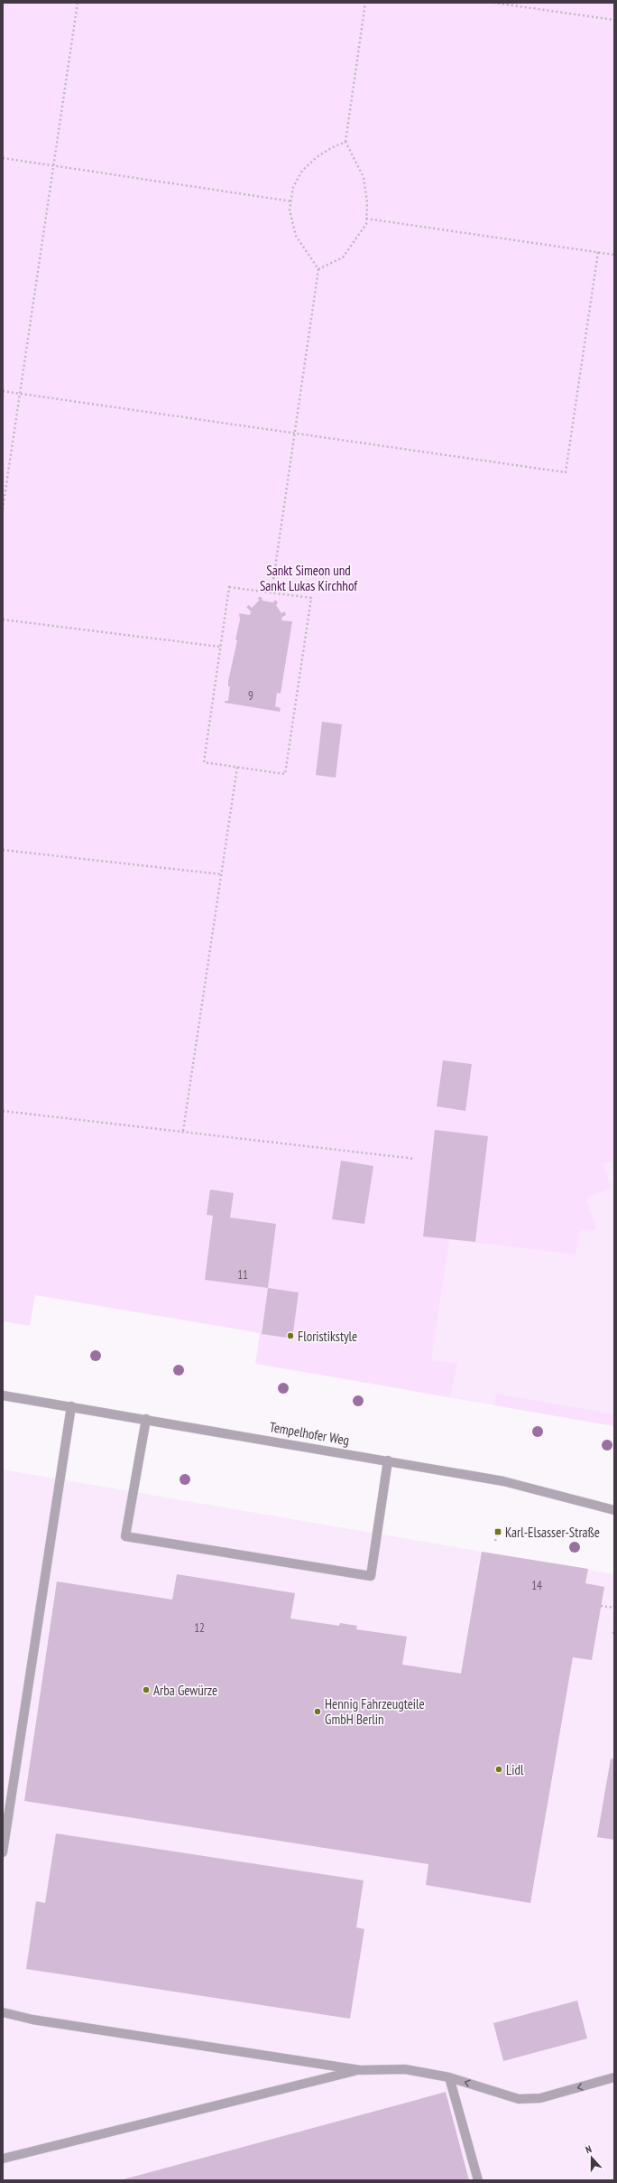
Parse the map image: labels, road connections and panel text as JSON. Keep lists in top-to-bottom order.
{
  "streets": {
    "street": ["Tempelhofer Weg"]
  },
  "parks": ["Sankt Simeon und Sankt Lukas Kirchhof"],
  "places": {
    "other": [
      "Floristikstyle",
      "Arba Gewürze",
      "Hennig Fahrzeugteile GmbH Berlin",
      "Lidl"
    ],
    "transit": ["Karl-Elsasser-Straße"]
  },
  "house_numbers": [
    "9",
    "11",
    "14",
    "12"
  ],
  "north": "top"
}
